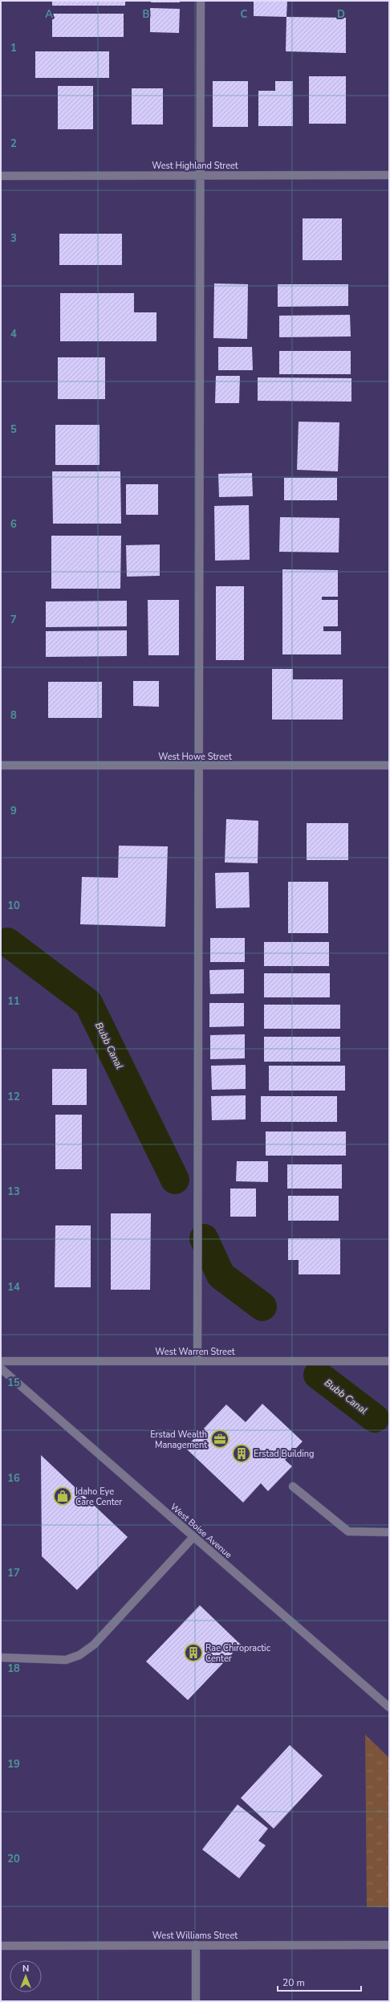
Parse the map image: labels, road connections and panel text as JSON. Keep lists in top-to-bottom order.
{
  "streets": {
    "street": [
      "West Highland Street",
      "West Howe Street",
      "West Warren Street",
      "West Boise Avenue",
      "West Williams Street"
    ]
  },
  "water": ["Bubb Canal"],
  "places": {
    "office": ["Erstad Wealth Management"],
    "building": ["Erstad Building", "Rae Chiropractic Center"],
    "shop": ["Idaho Eye Care Center"]
  },
  "scale_bar": "20 m",
  "north": "top",
  "grid": {
    "columns": [
      "A",
      "B",
      "C",
      "D"
    ],
    "rows": [
      "1",
      "2",
      "3",
      "4",
      "5",
      "6",
      "7",
      "8",
      "9",
      "10",
      "11",
      "12",
      "13",
      "14",
      "15",
      "16",
      "17",
      "18",
      "19",
      "20"
    ]
  }
}
